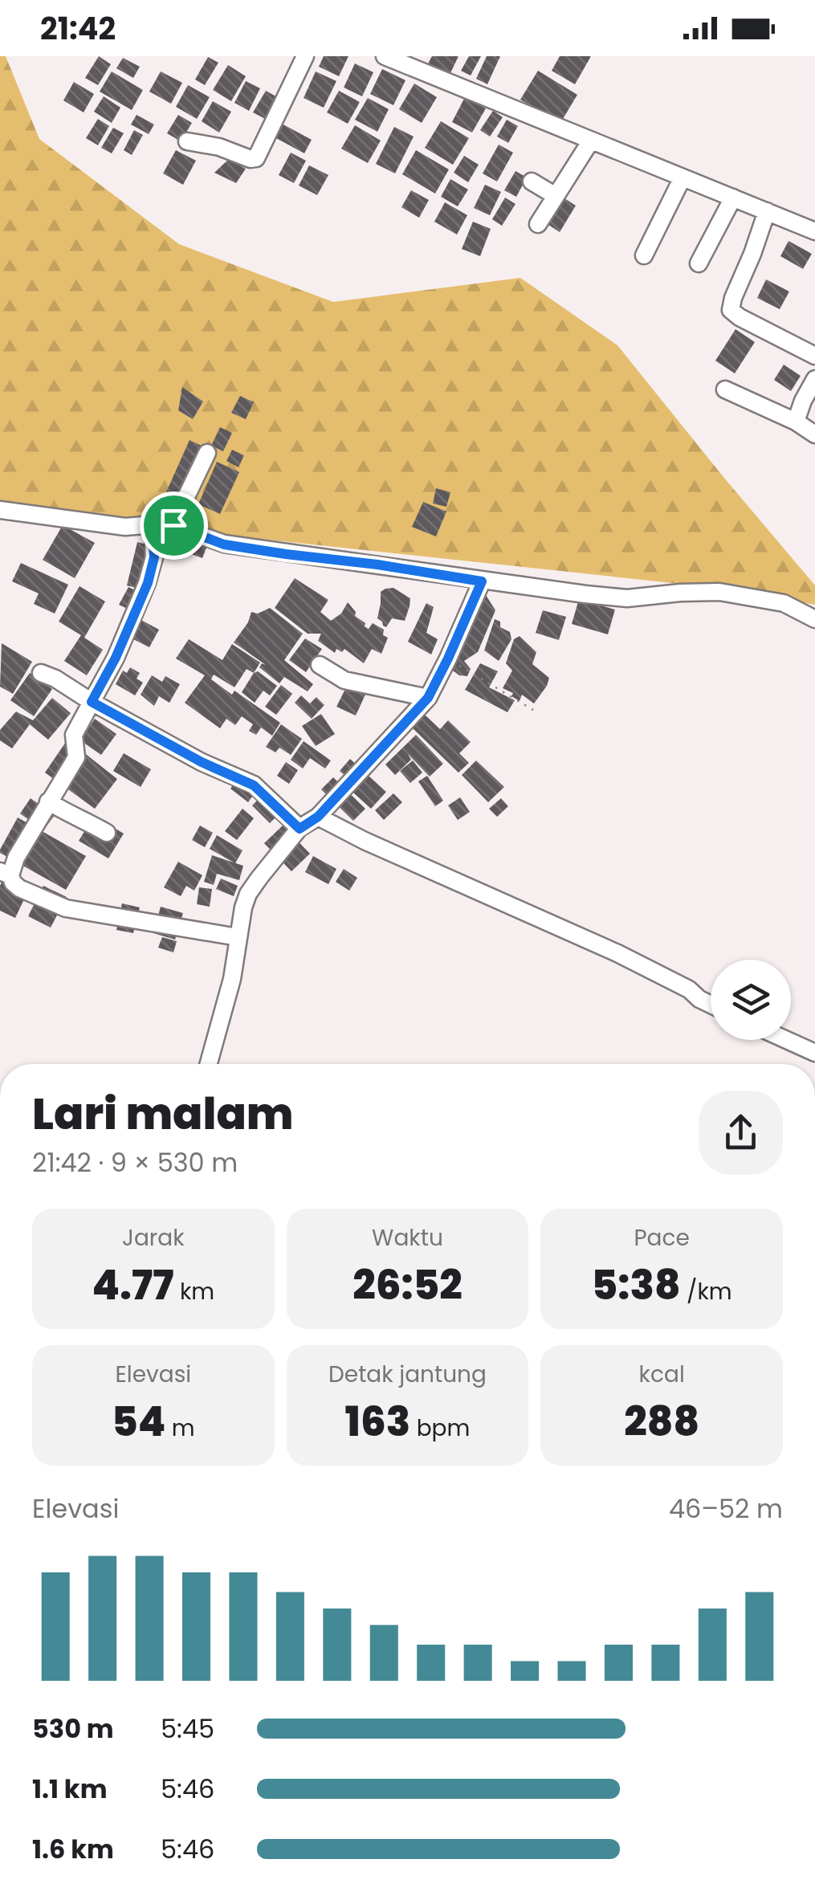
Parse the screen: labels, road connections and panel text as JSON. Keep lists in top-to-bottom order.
{
  "page": {
    "status": "21:42",
    "heading": ["Lari malam", "21:42 · 9 × 530 m"],
    "stats": [
      ["Jarak", "4.77 km"],
      ["Waktu", "26:52"],
      ["Pace", "5:38 /km"],
      ["Elevasi", "54 m"],
      ["Detak jantung", "163 bpm"],
      ["kcal", "288"]
    ],
    "chart": ["Elevasi", "46–52 m"],
    "list": [
      {
        "name": "530 m",
        "note": "5:45"
      },
      {
        "name": "1.1 km",
        "note": "5:46"
      },
      {
        "name": "1.6 km",
        "note": "5:46"
      }
    ]
  }
}
